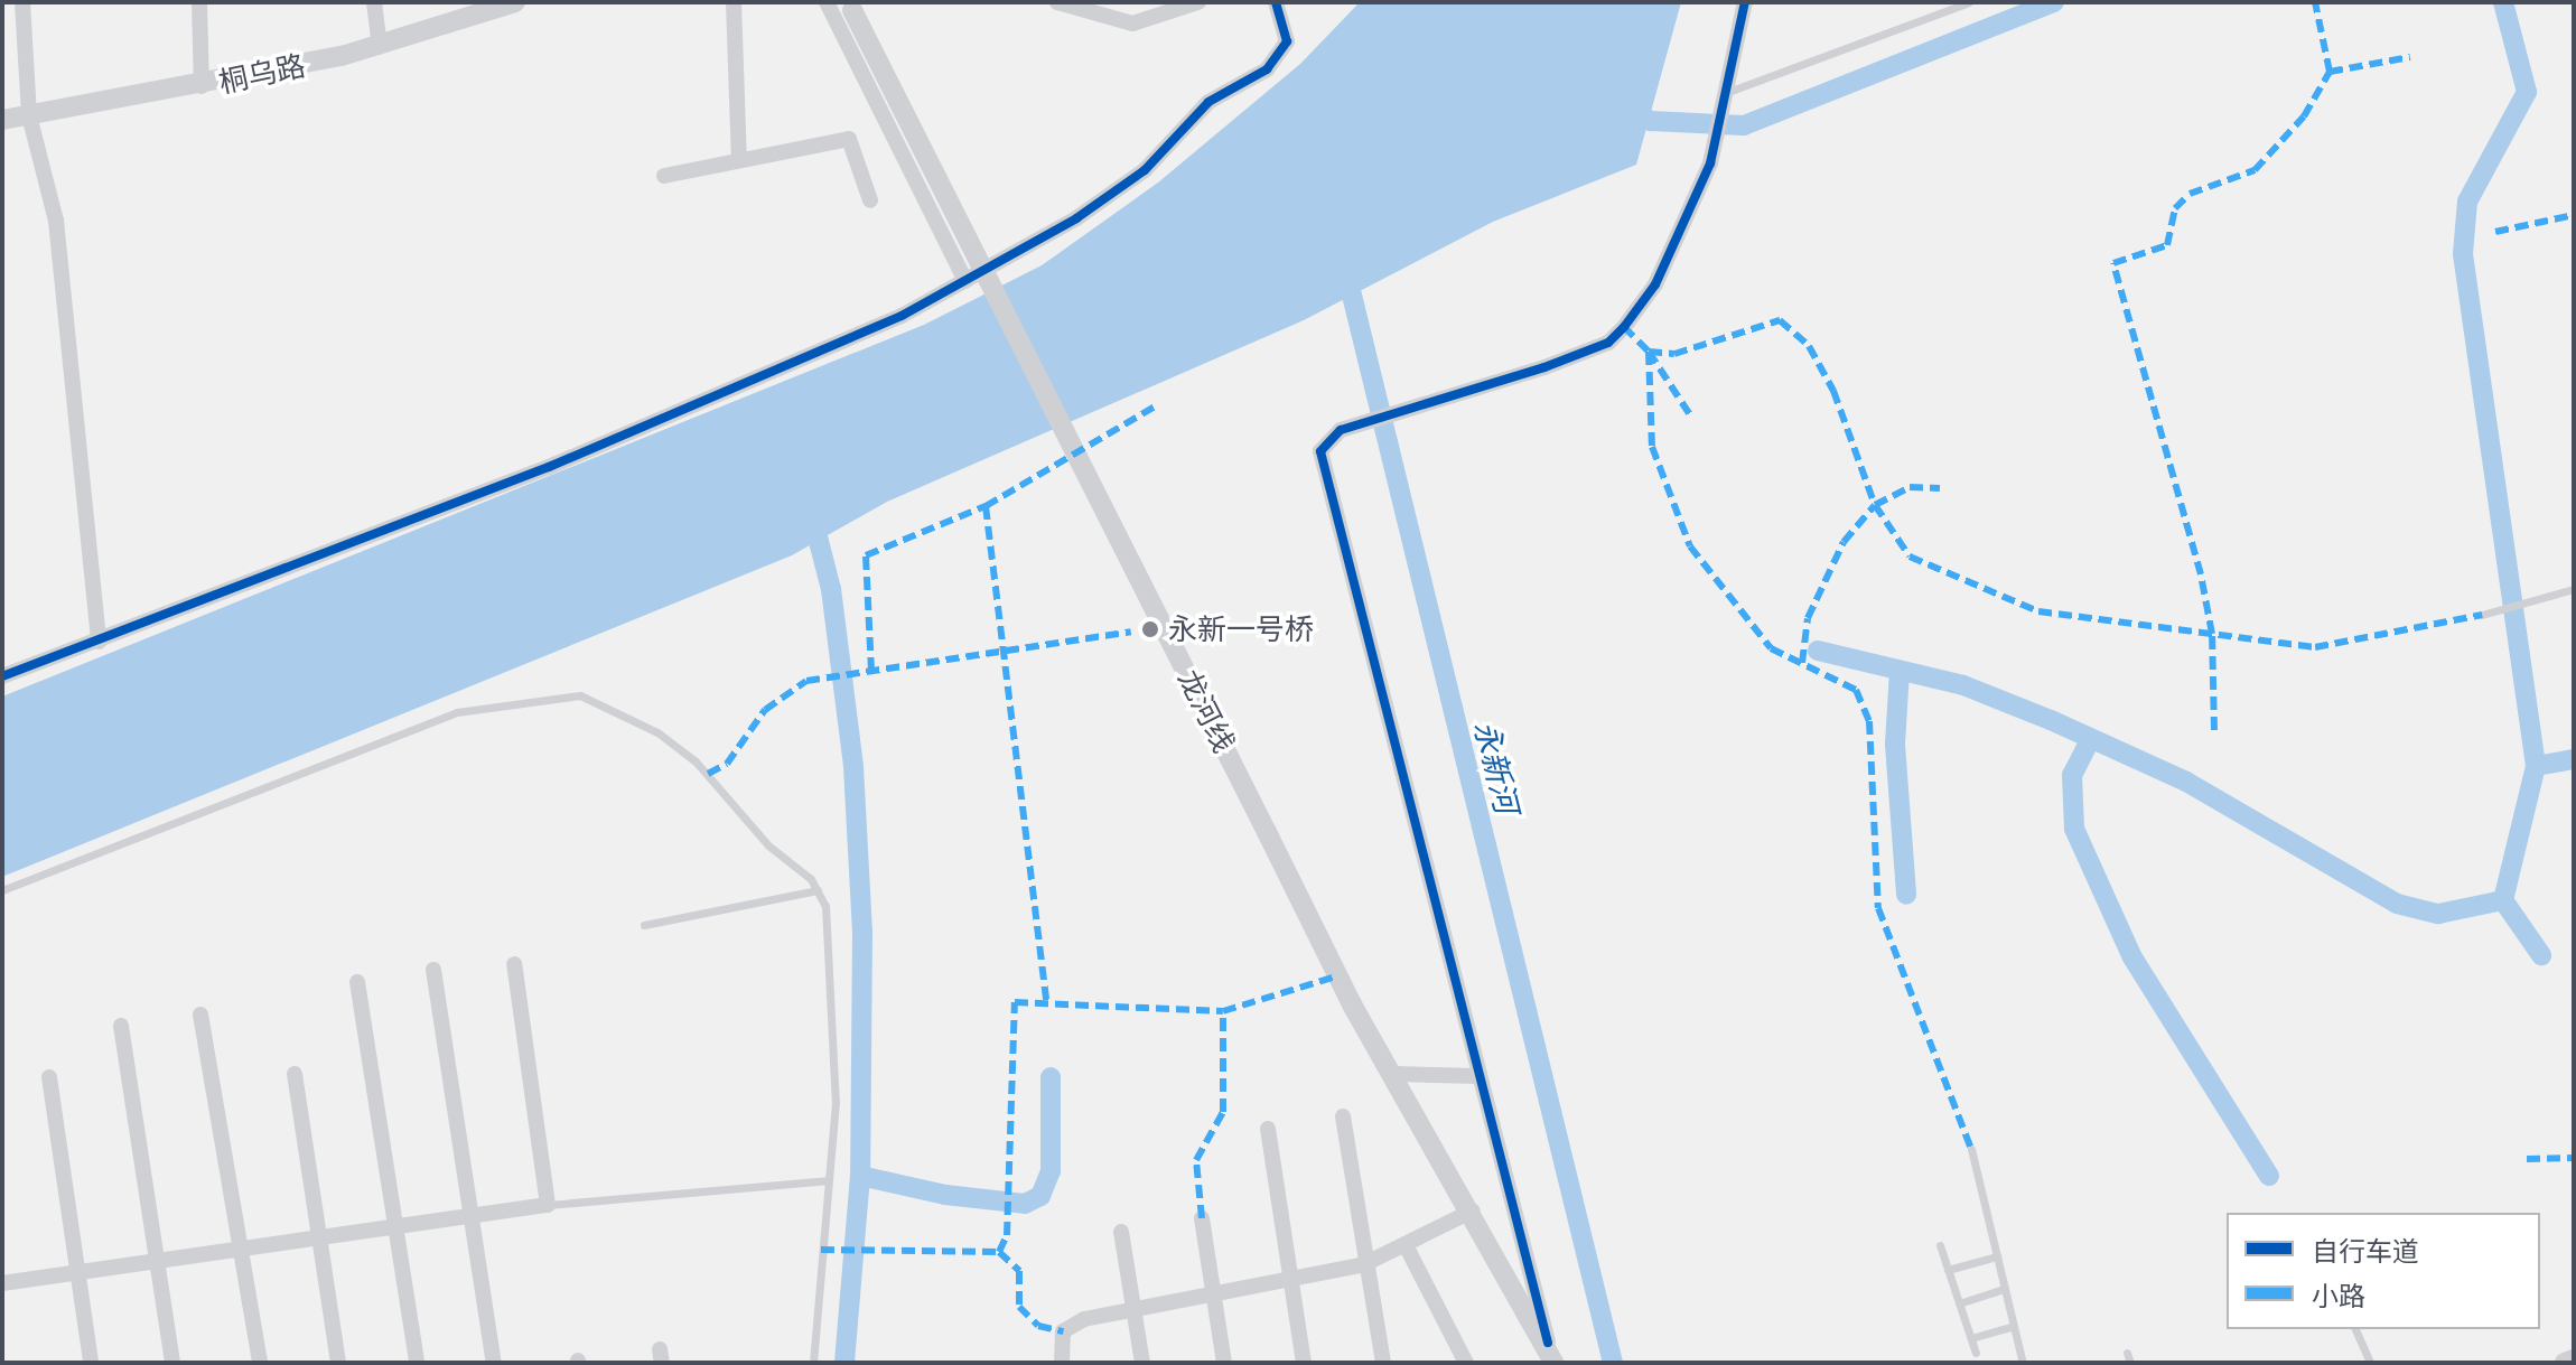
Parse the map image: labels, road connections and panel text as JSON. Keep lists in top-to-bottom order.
{
  "streets": {
    "street": ["桐乌路", "龙河线"]
  },
  "water": ["永新河"],
  "places": ["永新一号桥"],
  "legend": ["自行车道", "小路"]
}
